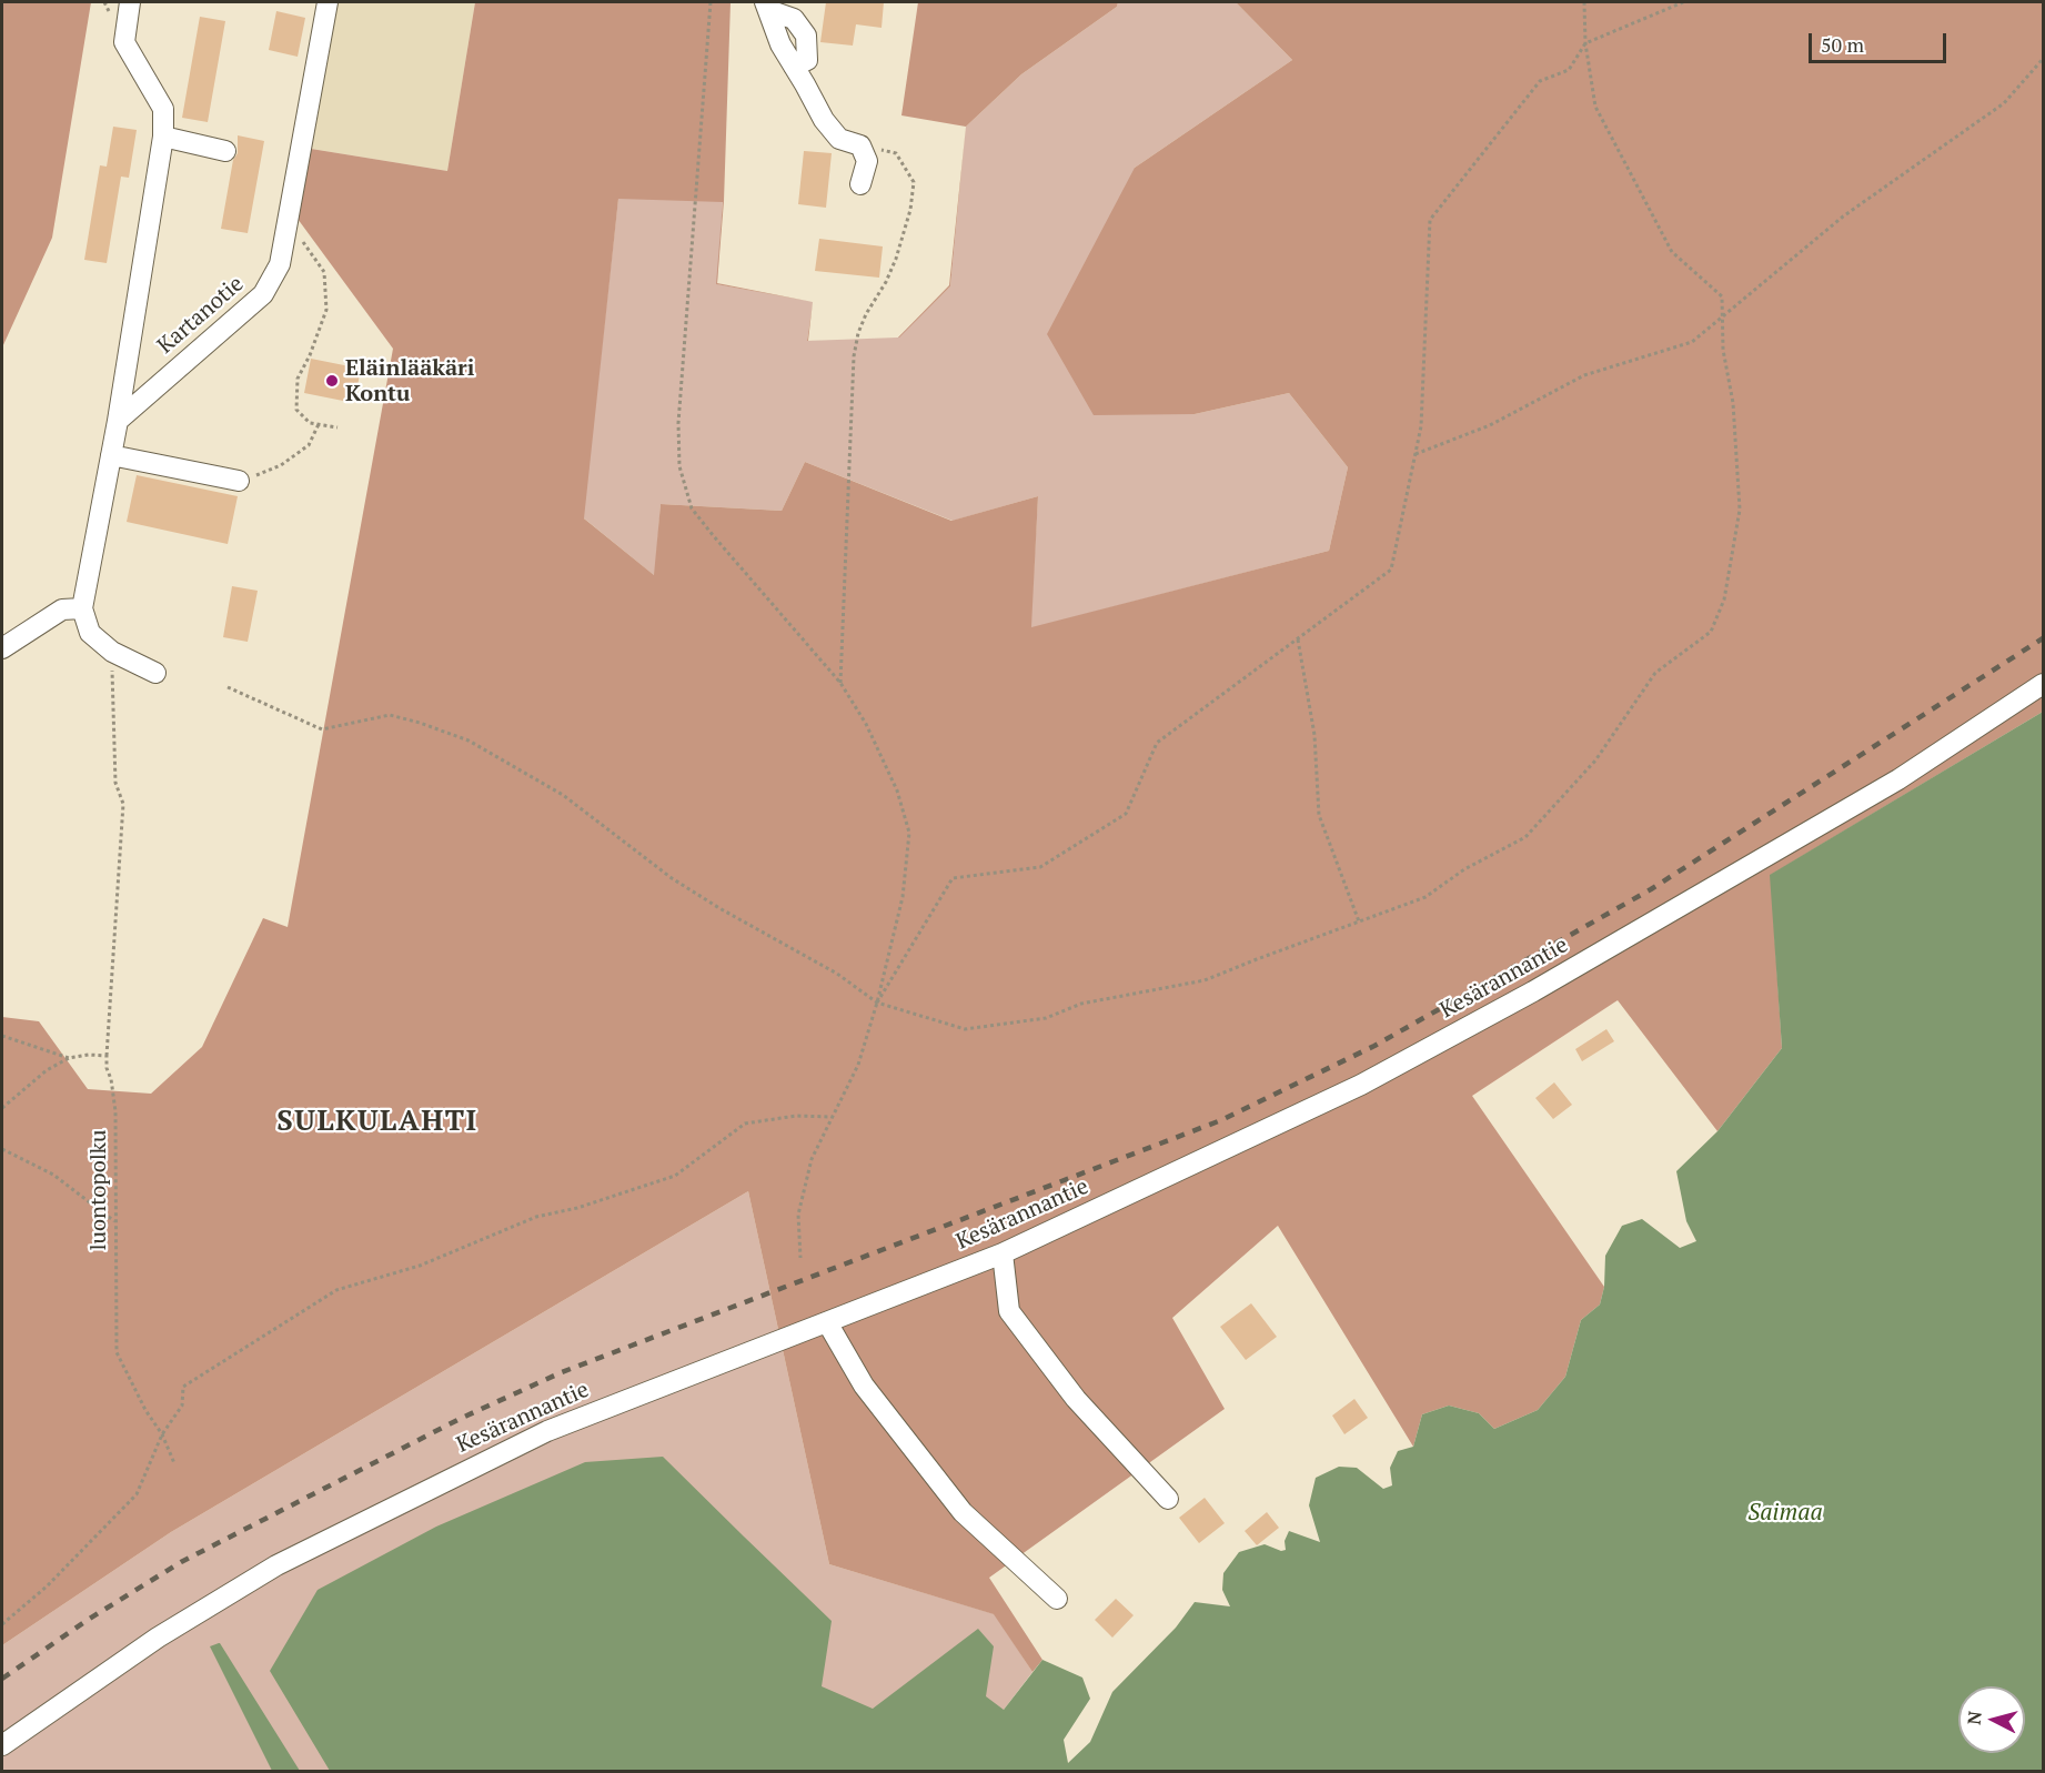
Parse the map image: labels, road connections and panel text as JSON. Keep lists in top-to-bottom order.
{
  "streets": {
    "street": ["Kartanotie", "Kesärannantie"],
    "path": ["luontopolku"]
  },
  "districts": ["SULKULAHTI"],
  "water": ["Saimaa"],
  "places": ["Eläinlääkäri Kontu"],
  "scale_bar": "50 m",
  "north": "left"
}
